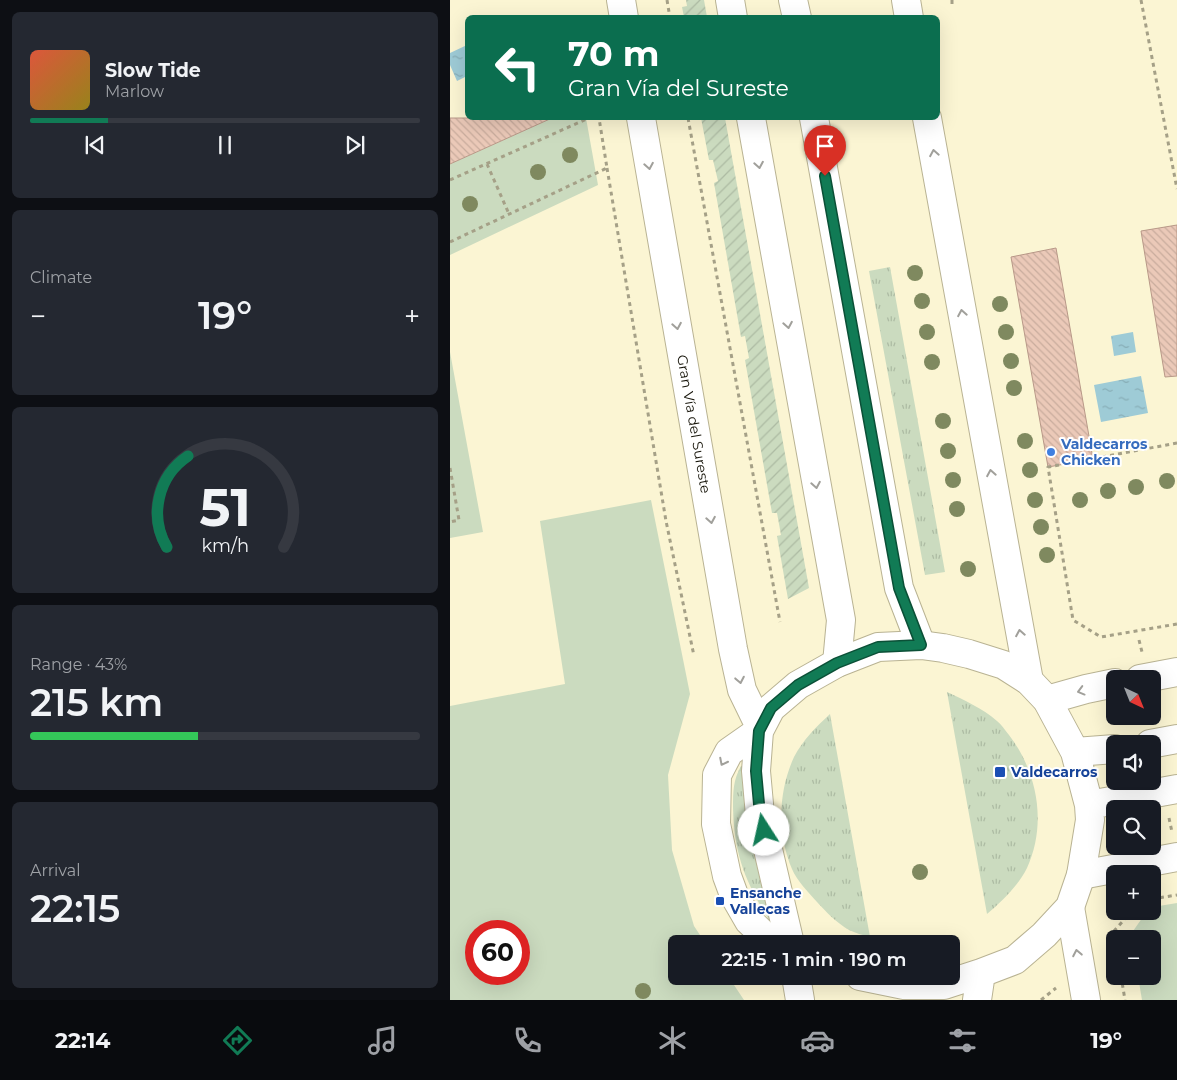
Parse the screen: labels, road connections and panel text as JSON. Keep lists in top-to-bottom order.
{
  "streets": {
    "street": ["Gran Vía del Sureste"]
  },
  "places": {
    "other": ["Valdecarros Chicken"],
    "transit": ["Valdecarros", "Ensanche Vallecas"]
  },
  "north": "bottom right",
  "page": {
    "turn": ["70 m", "Gran Vía del Sureste"],
    "song": ["Slow Tide", "Marlow"],
    "tile": [
      "Climate",
      ["Range · 43%", "215 km"],
      ["Arrival", "22:15"]
    ],
    "heat": ["−", "19°", "+"],
    "map_buttons": ["+", "−"],
    "limit": "60",
    "trip": "22:15 · 1 min · 190 m",
    "tabs": ["22:14", "19°"],
    "gauge": ["51", "km/h"]
  }
}
